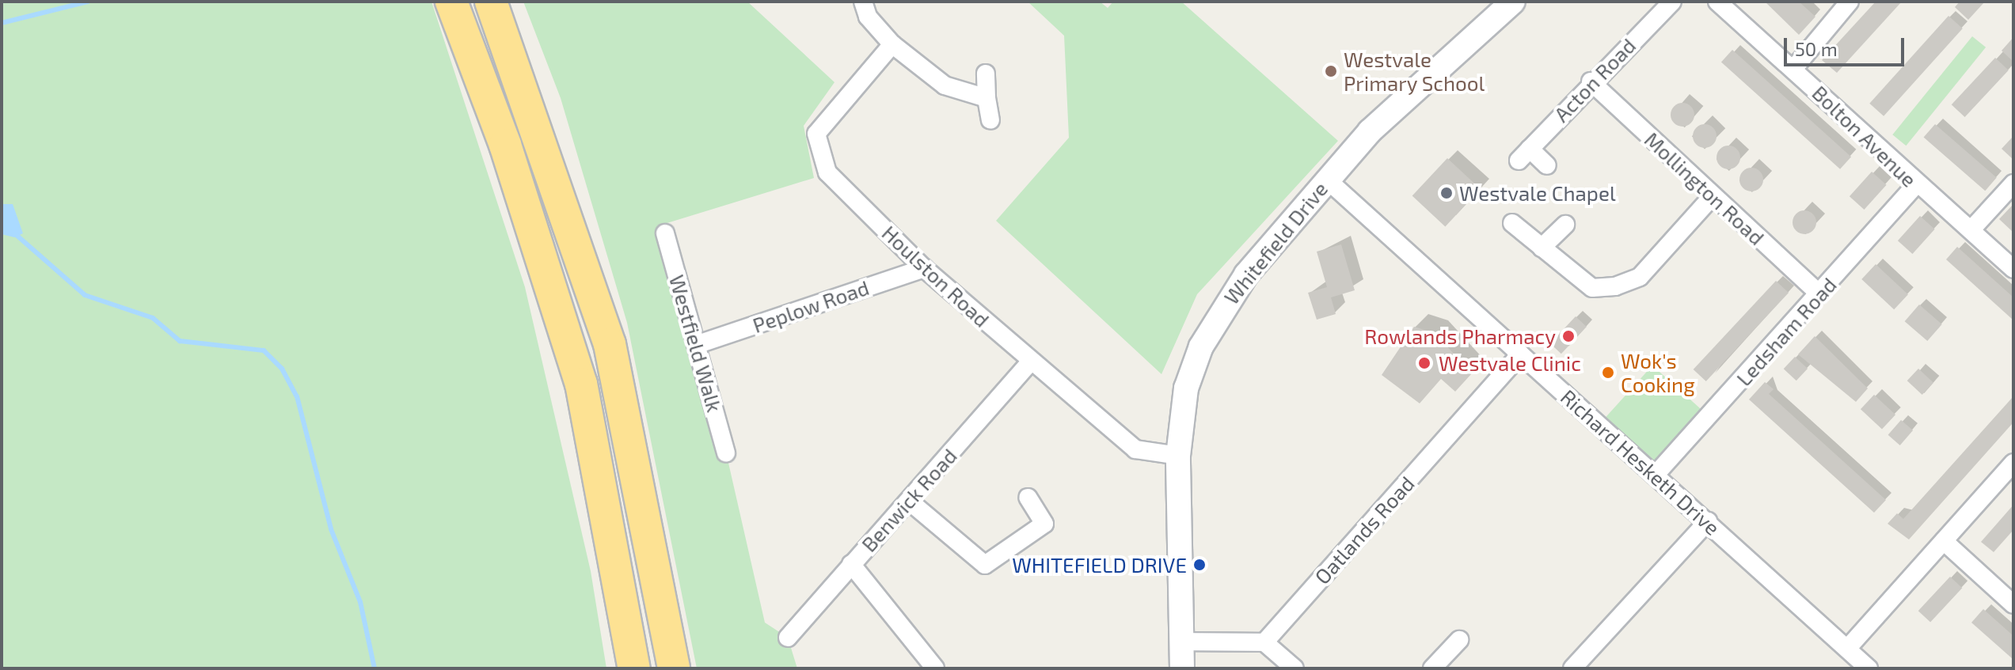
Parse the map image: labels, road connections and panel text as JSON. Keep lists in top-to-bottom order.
{
  "streets": {
    "main road": ["Whitefield Drive"],
    "street": [
      "Acton Road",
      "Bolton Avenue",
      "Mollington Road",
      "Houlston Road",
      "Peplow Road",
      "Ledsham Road",
      "Westfield Walk",
      "Richard Hesketh Drive",
      "Benwick Road",
      "Oatlands Road"
    ]
  },
  "crossings": [
    ["Acton Road", "Mollington Road"],
    ["Bolton Avenue", "Ledsham Road"],
    ["Mollington Road", "Ledsham Road"],
    ["Whitefield Drive", "Houlston Road"],
    ["Whitefield Drive", "Richard Hesketh Drive"],
    ["Houlston Road", "Peplow Road"],
    ["Houlston Road", "Benwick Road"],
    ["Peplow Road", "Westfield Walk"],
    ["Ledsham Road", "Richard Hesketh Drive"],
    ["Richard Hesketh Drive", "Oatlands Road"]
  ],
  "places": [
    "Westvale Primary School",
    "Westvale Chapel",
    "Rowlands Pharmacy",
    "Westvale Clinic",
    "Wok's Cooking",
    "WHITEFIELD DRIVE"
  ],
  "scale_bar": "50 m"
}
